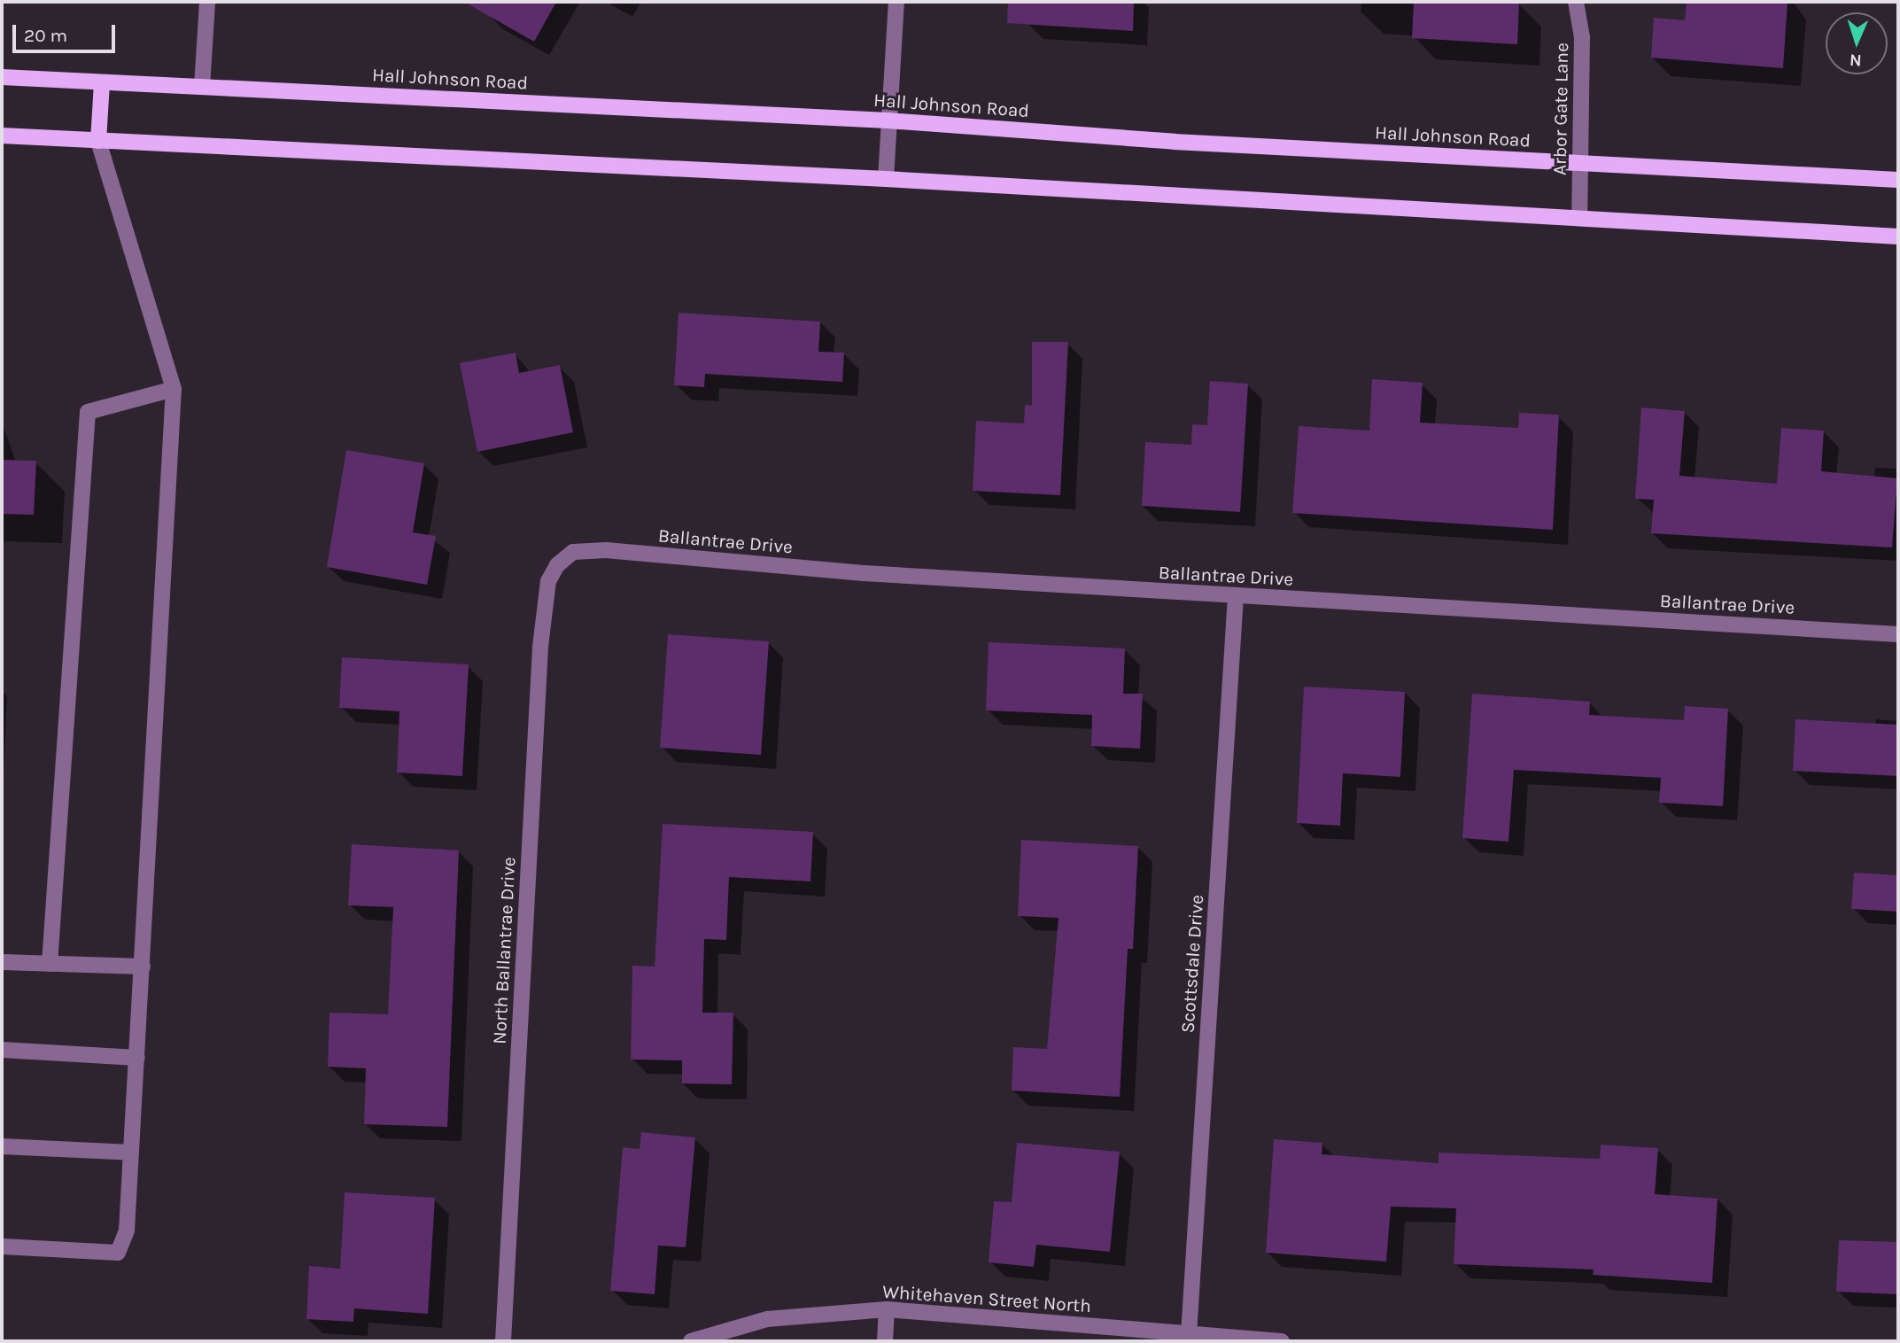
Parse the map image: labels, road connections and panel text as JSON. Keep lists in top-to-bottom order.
{
  "streets": {
    "main road": ["Hall Johnson Road"],
    "street": [
      "Arbor Gate Lane",
      "Ballantrae Drive",
      "North Ballantrae Drive",
      "Scottsdale Drive",
      "Whitehaven Street North"
    ]
  },
  "crossings": [
    ["Hall Johnson Road", "Arbor Gate Lane"],
    ["Ballantrae Drive", "North Ballantrae Drive"],
    ["Ballantrae Drive", "Scottsdale Drive"],
    ["Scottsdale Drive", "Whitehaven Street North"]
  ],
  "scale_bar": "20 m",
  "north": "bottom"
}
